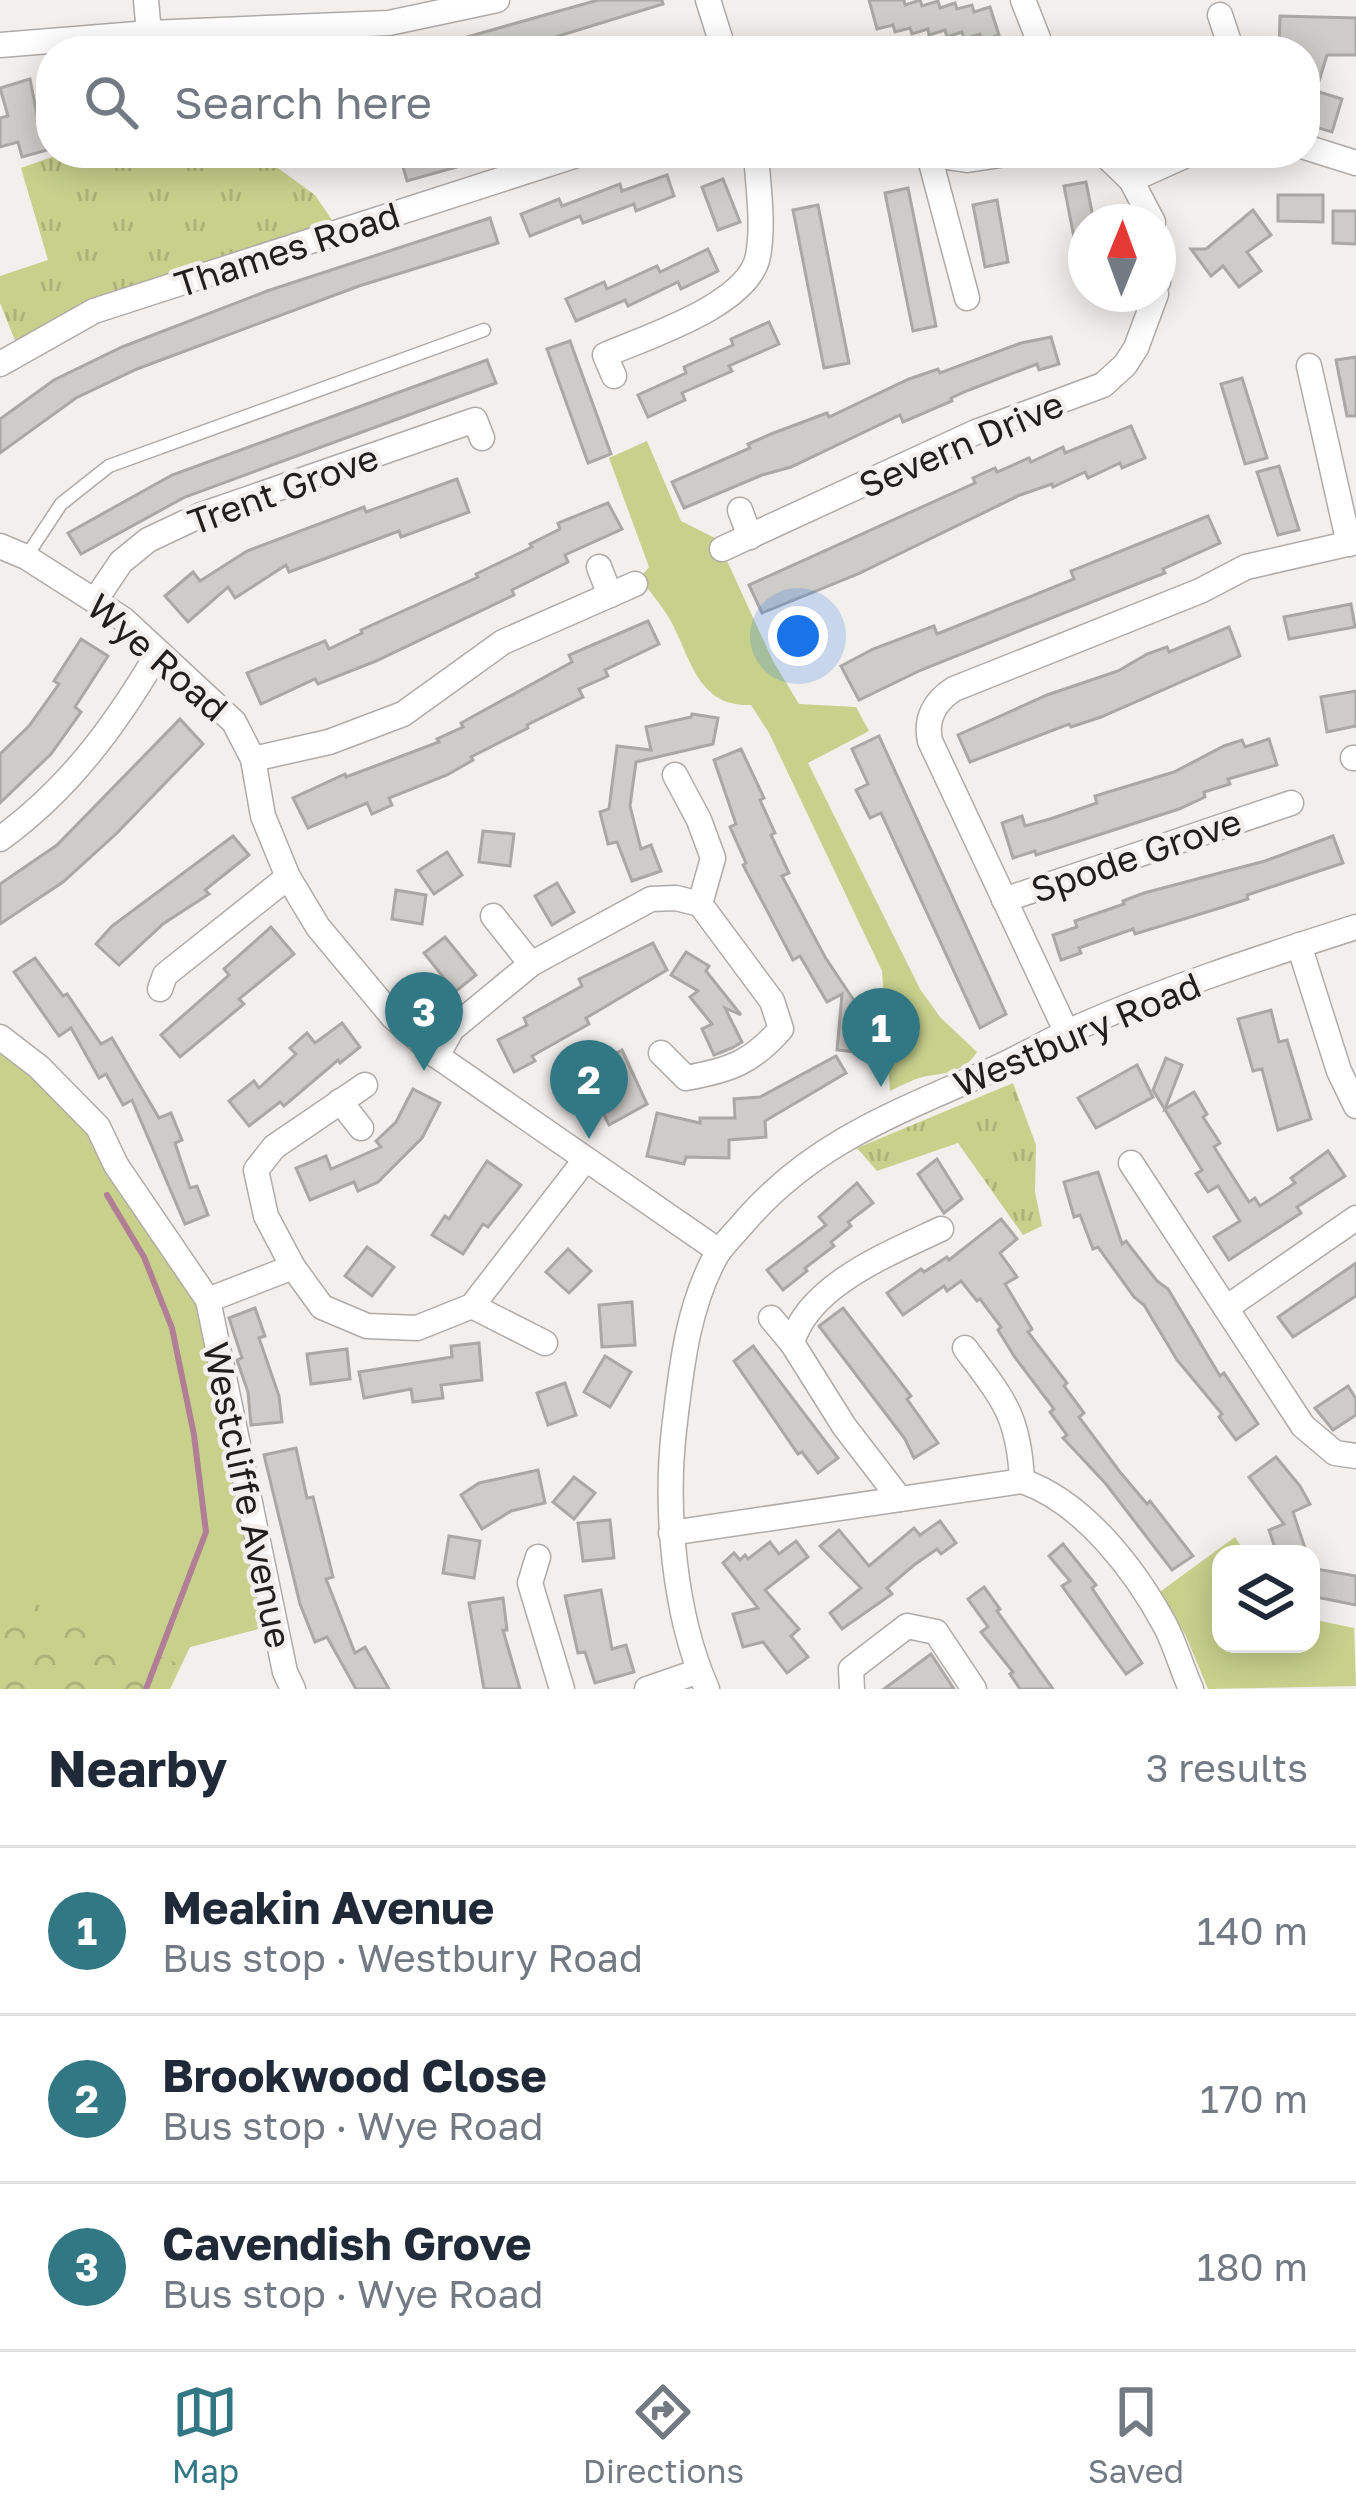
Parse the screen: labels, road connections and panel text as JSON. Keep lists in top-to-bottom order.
{
  "streets": {
    "street": [
      "Thames Road",
      "Severn Drive",
      "Trent Grove",
      "Wye Road",
      "Spode Grove",
      "Westbury Road",
      "Westcliffe Avenue"
    ]
  },
  "crossings": [
    ["Trent Grove", "Wye Road"],
    ["Wye Road", "Westbury Road"]
  ],
  "north": "top",
  "page": {
    "search": "Search here",
    "pins": ["3", "1", "2"],
    "heading": ["Nearby", "3 results"],
    "list": [
      {
        "mark": "1",
        "name": "Meakin Avenue",
        "note": "Bus stop · Westbury Road",
        "value": "140 m"
      },
      {
        "mark": "2",
        "name": "Brookwood Close",
        "note": "Bus stop · Wye Road",
        "value": "170 m"
      },
      {
        "mark": "3",
        "name": "Cavendish Grove",
        "note": "Bus stop · Wye Road",
        "value": "180 m"
      }
    ],
    "nav": ["Map", "Directions", "Saved"]
  }
}
